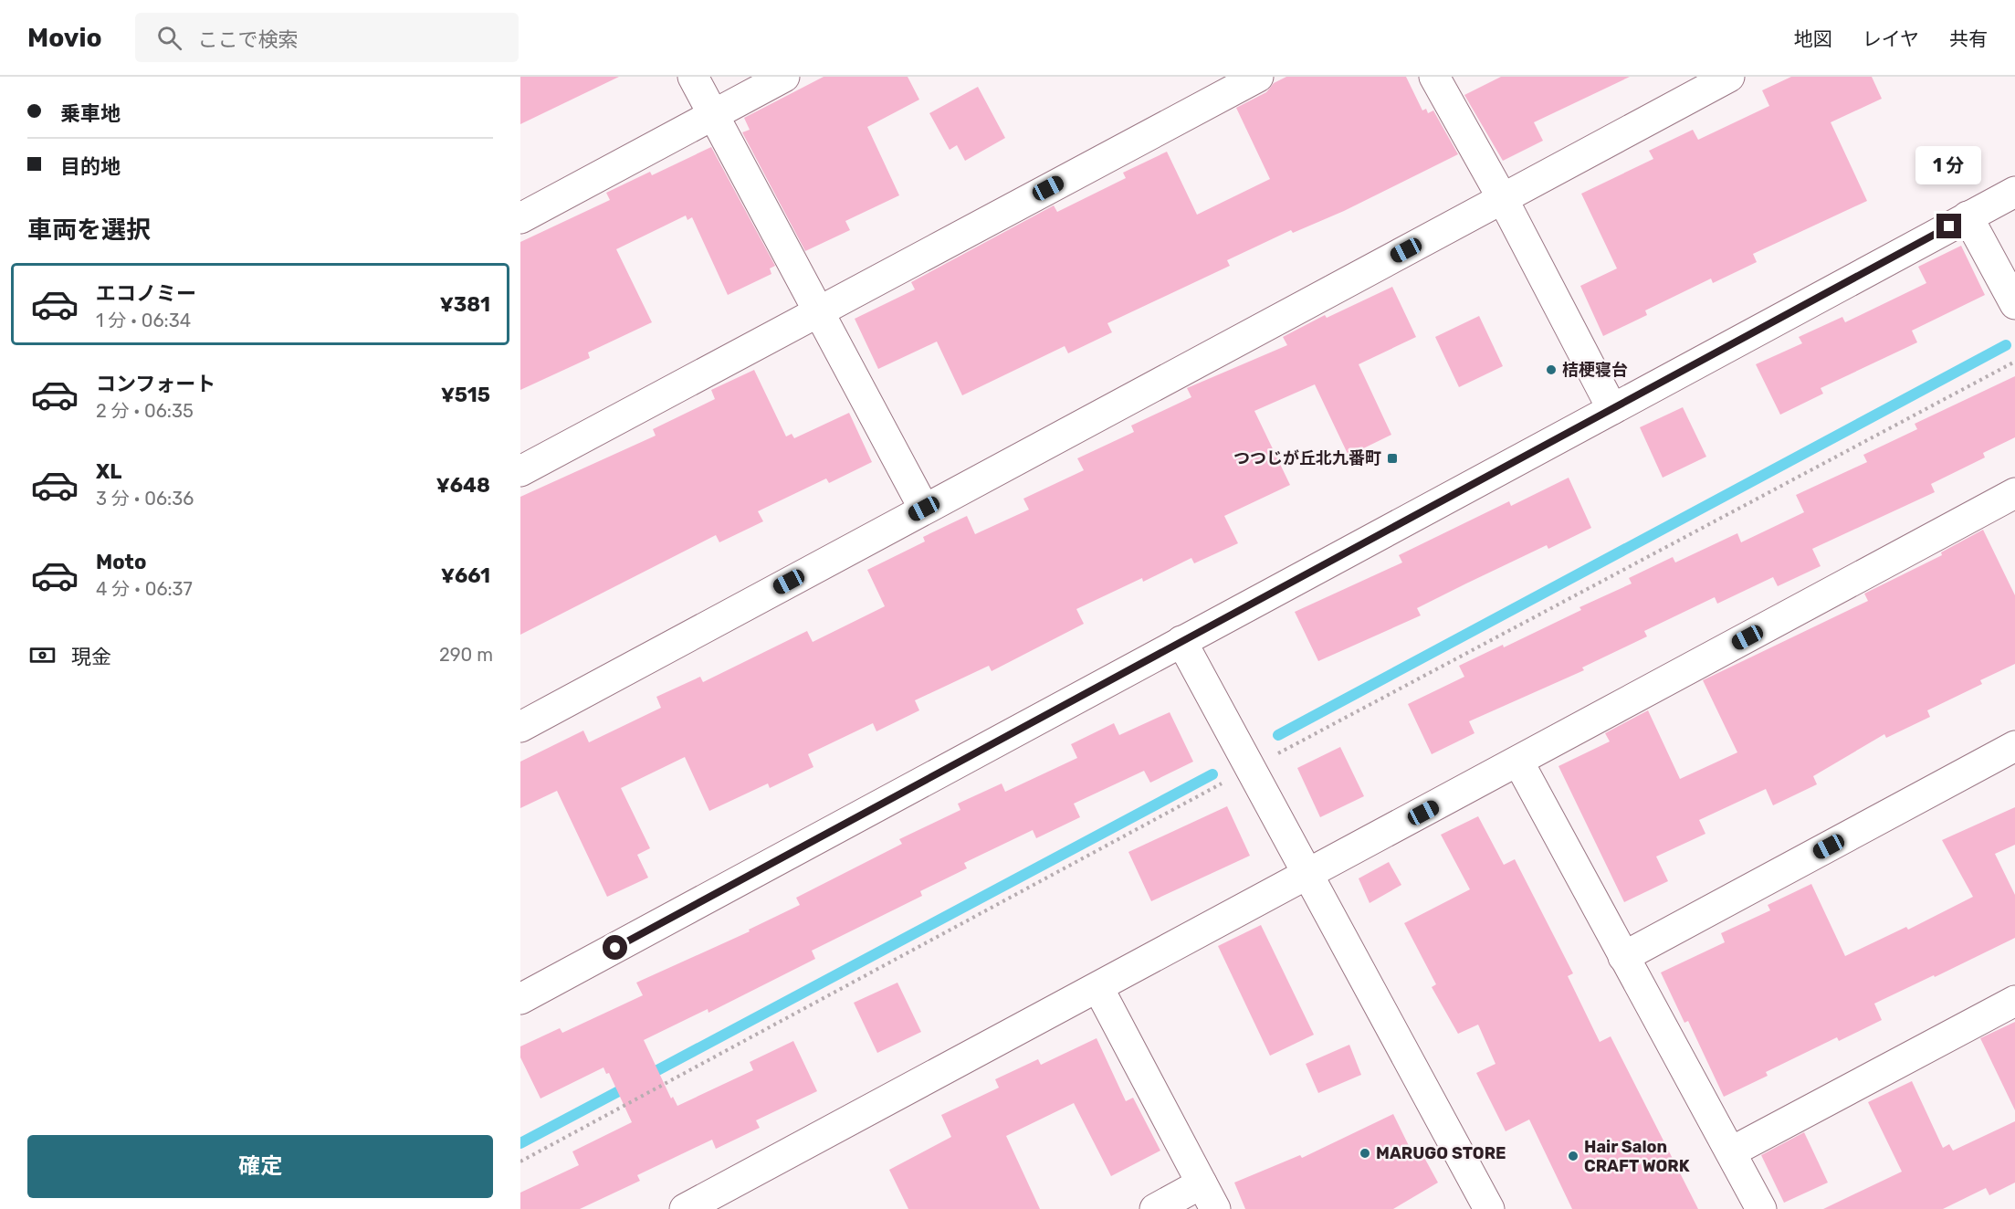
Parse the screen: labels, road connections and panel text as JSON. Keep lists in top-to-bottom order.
{
  "places": {
    "other": ["桔梗寝台", "MARUGO STORE", "Hair Salon CRAFT WORK"],
    "transit": ["つつじが丘北九番町"]
  },
  "page": {
    "header": "Movio",
    "search": "ここで検索",
    "nav": ["地図", "レイヤ", "共有"],
    "banner": ["乗車地", "目的地"],
    "bubble": "1 分",
    "heading": "車両を選択",
    "list": [
      {
        "name": "エコノミー",
        "note": "1 分 · 06:34",
        "value": "¥381"
      },
      {
        "name": "コンフォート",
        "note": "2 分 · 06:35",
        "value": "¥515"
      },
      {
        "name": "XL",
        "note": "3 分 · 06:36",
        "value": "¥648"
      },
      {
        "name": "Moto",
        "note": "4 分 · 06:37",
        "value": "¥661"
      }
    ],
    "pay": ["現金", "290 m"],
    "buttons": "確定"
  }
}
